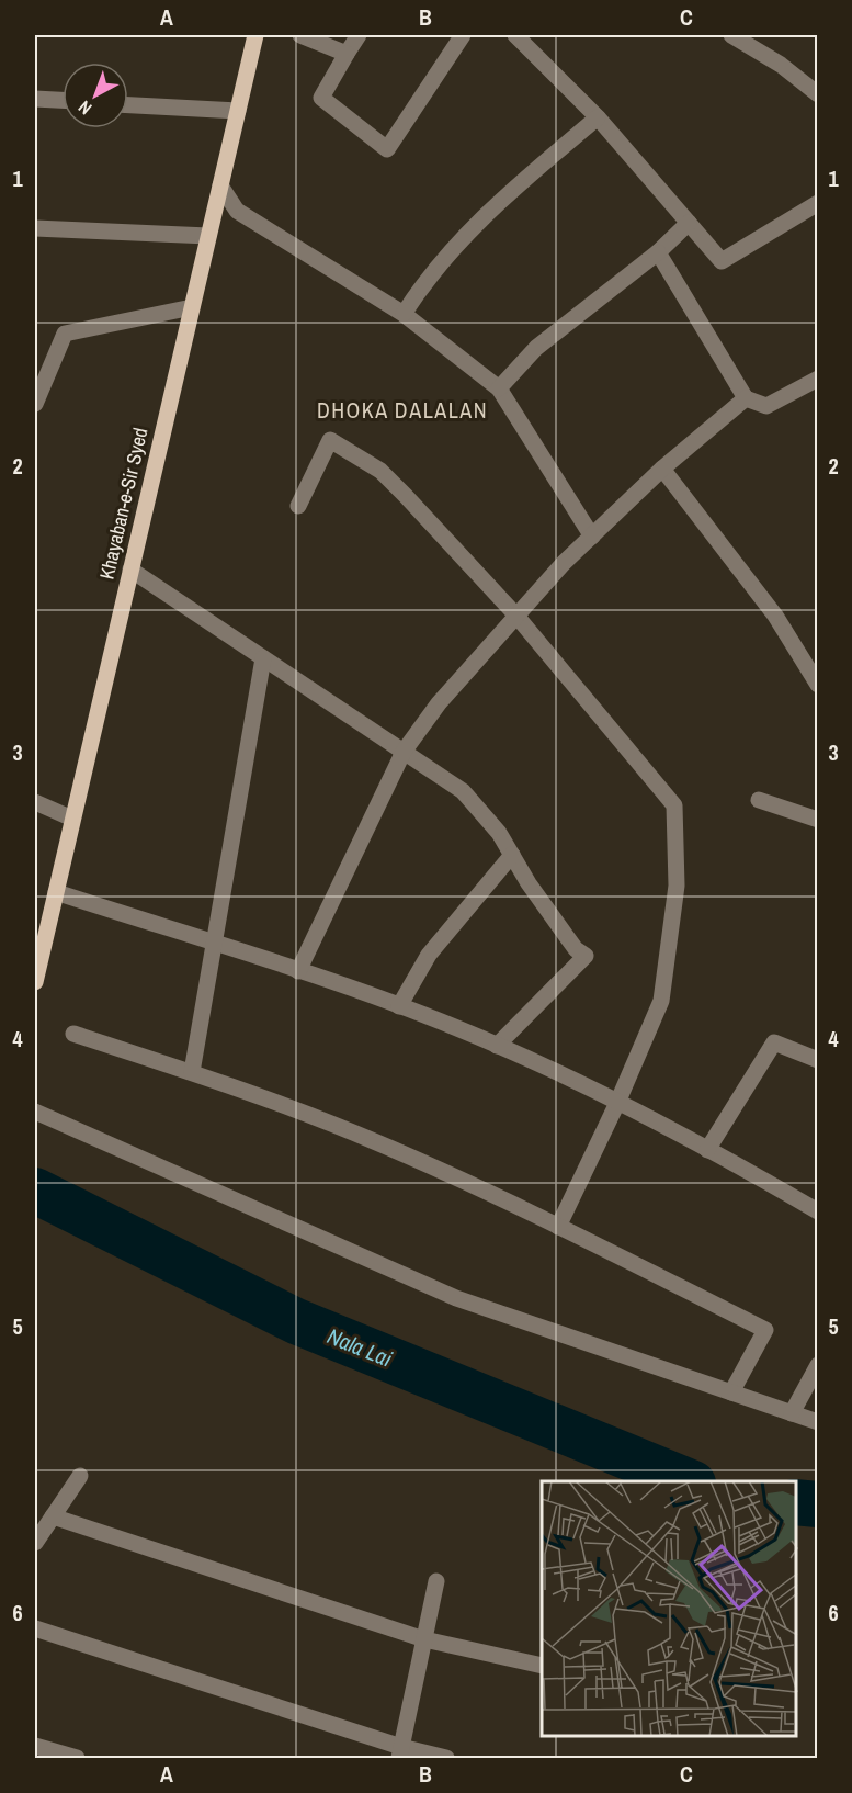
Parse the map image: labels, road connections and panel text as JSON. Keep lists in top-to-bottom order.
{
  "streets": {
    "main road": ["Khayaban-e-Sir Syed"]
  },
  "districts": ["DHOKA DALALAN"],
  "water": ["Nala Lai"],
  "north": "bottom left",
  "grid": {
    "columns": ["A", "B", "C"],
    "rows": [
      "1",
      "2",
      "3",
      "4",
      "5",
      "6"
    ]
  }
}
